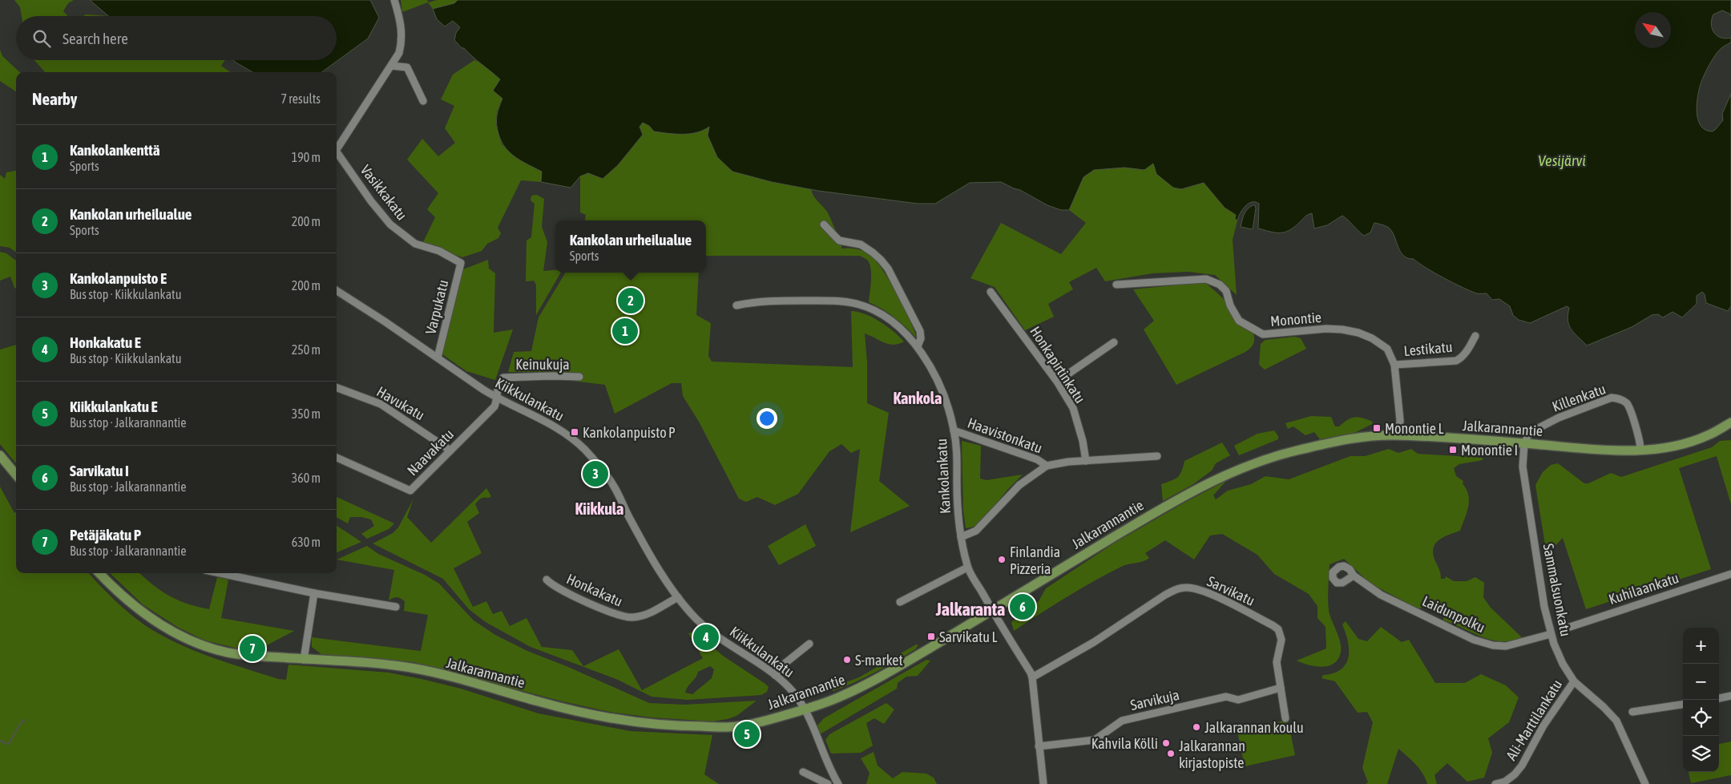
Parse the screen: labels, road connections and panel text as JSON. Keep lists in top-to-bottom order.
{
  "streets": {
    "main road": ["Jalkarannantie"],
    "street": [
      "Vasikkakatu",
      "Varpukatu",
      "Monontie",
      "Lestikatu",
      "Keinukuja",
      "Honkapirtinkatu",
      "Killenkatu",
      "Kiikkulankatu",
      "Havukatu",
      "Haavistonkatu",
      "Naavakatu",
      "Kankolankatu",
      "Kuhilaankatu",
      "Honkakatu",
      "Sammalsuonkatu",
      "Sarvikatu",
      "Laidunpolku",
      "Sarvikuja",
      "Ali-Marttilankatu"
    ]
  },
  "crossings": [
    ["Vasikkakatu", "Varpukatu"],
    ["Varpukatu", "Kiikkulankatu"],
    ["Monontie", "Lestikatu"],
    ["Monontie", "Jalkarannantie"],
    ["Keinukuja", "Kiikkulankatu"],
    ["Keinukuja", "Naavakatu"],
    ["Killenkatu", "Jalkarannantie"],
    ["Killenkatu", "Sammalsuonkatu"],
    ["Kiikkulankatu", "Jalkarannantie"],
    ["Kiikkulankatu", "Honkakatu"],
    ["Havukatu", "Naavakatu"],
    ["Jalkarannantie", "Kankolankatu"],
    ["Jalkarannantie", "Sammalsuonkatu"],
    ["Haavistonkatu", "Kankolankatu"],
    ["Sammalsuonkatu", "Laidunpolku"],
    ["Sammalsuonkatu", "Ali-Marttilankatu"],
    ["Sarvikatu", "Sarvikuja"]
  ],
  "districts": ["Kankola", "Kiikkula", "Jalkaranta"],
  "water": ["Vesijärvi"],
  "places": {
    "transit": [
      "Monontie L",
      "Kankolanpuisto P",
      "Monontie I",
      "Sarvikatu L"
    ],
    "other": [
      "Finlandia Pizzeria",
      "S-market",
      "Jalkarannan koulu",
      "Kahvila Kölli",
      "Jalkarannan kirjastopiste"
    ]
  },
  "north": "top left",
  "page": {
    "search": "Search here",
    "heading": ["Nearby", "7 results"],
    "list": [
      {
        "mark": "1",
        "name": "Kankolankenttä",
        "note": "Sports",
        "value": "190 m"
      },
      {
        "mark": "2",
        "name": "Kankolan urheilualue",
        "note": "Sports",
        "value": "200 m"
      },
      {
        "mark": "3",
        "name": "Kankolanpuisto E",
        "note": "Bus stop · Kiikkulankatu",
        "value": "200 m"
      },
      {
        "mark": "4",
        "name": "Honkakatu E",
        "note": "Bus stop · Kiikkulankatu",
        "value": "250 m"
      },
      {
        "mark": "5",
        "name": "Kiikkulankatu E",
        "note": "Bus stop · Jalkarannantie",
        "value": "350 m"
      },
      {
        "mark": "6",
        "name": "Sarvikatu I",
        "note": "Bus stop · Jalkarannantie",
        "value": "360 m"
      },
      {
        "mark": "7",
        "name": "Petäjäkatu P",
        "note": "Bus stop · Jalkarannantie",
        "value": "630 m"
      }
    ],
    "popup": ["Kankolan urheilualue", "Sports"],
    "pins": [
      "2",
      "1",
      "3",
      "6",
      "4",
      "7",
      "5"
    ],
    "map_buttons": ["+", "−"]
  }
}
